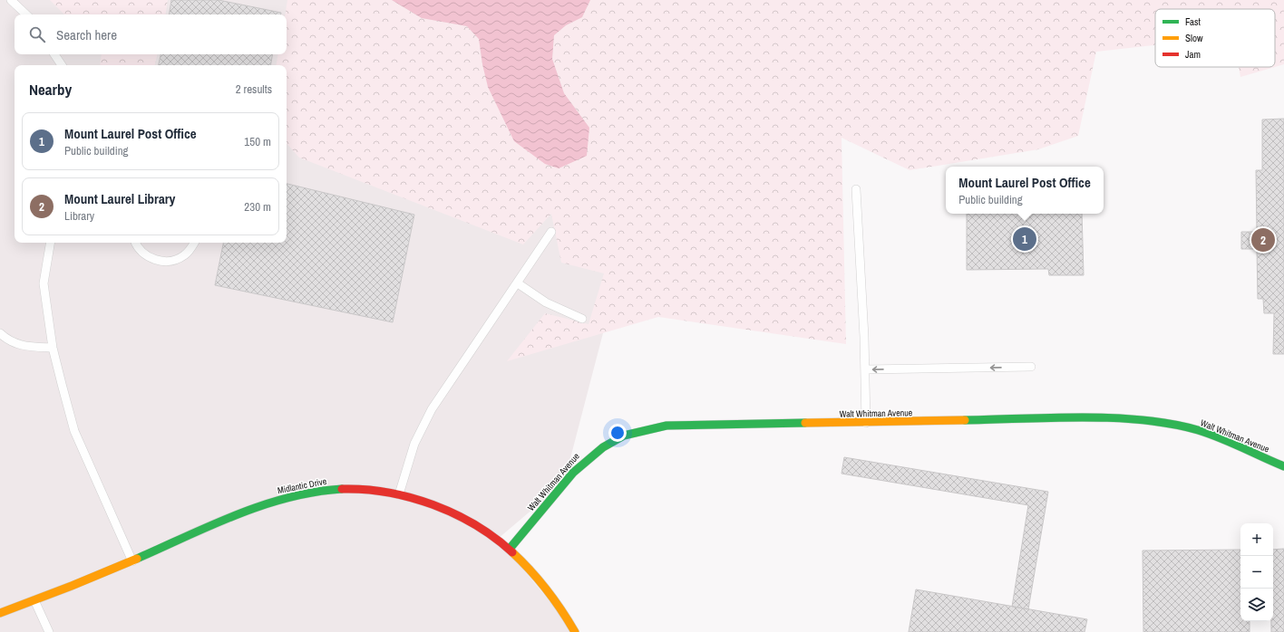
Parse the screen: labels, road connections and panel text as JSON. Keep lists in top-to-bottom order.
{
  "streets": {
    "street": ["Walt Whitman Avenue", "Midlantic Drive"]
  },
  "crossings": [
    ["Walt Whitman Avenue", "Midlantic Drive"]
  ],
  "legend": ["Fast", "Slow", "Jam"],
  "page": {
    "search": "Search here",
    "heading": ["Nearby", "2 results"],
    "list": [
      {
        "mark": "1",
        "name": "Mount Laurel Post Office",
        "note": "Public building",
        "value": "150 m"
      },
      {
        "mark": "2",
        "name": "Mount Laurel Library",
        "note": "Library",
        "value": "230 m"
      }
    ],
    "popup": ["Mount Laurel Post Office", "Public building"],
    "pins": ["1", "2"],
    "map_buttons": ["+", "−"]
  }
}
